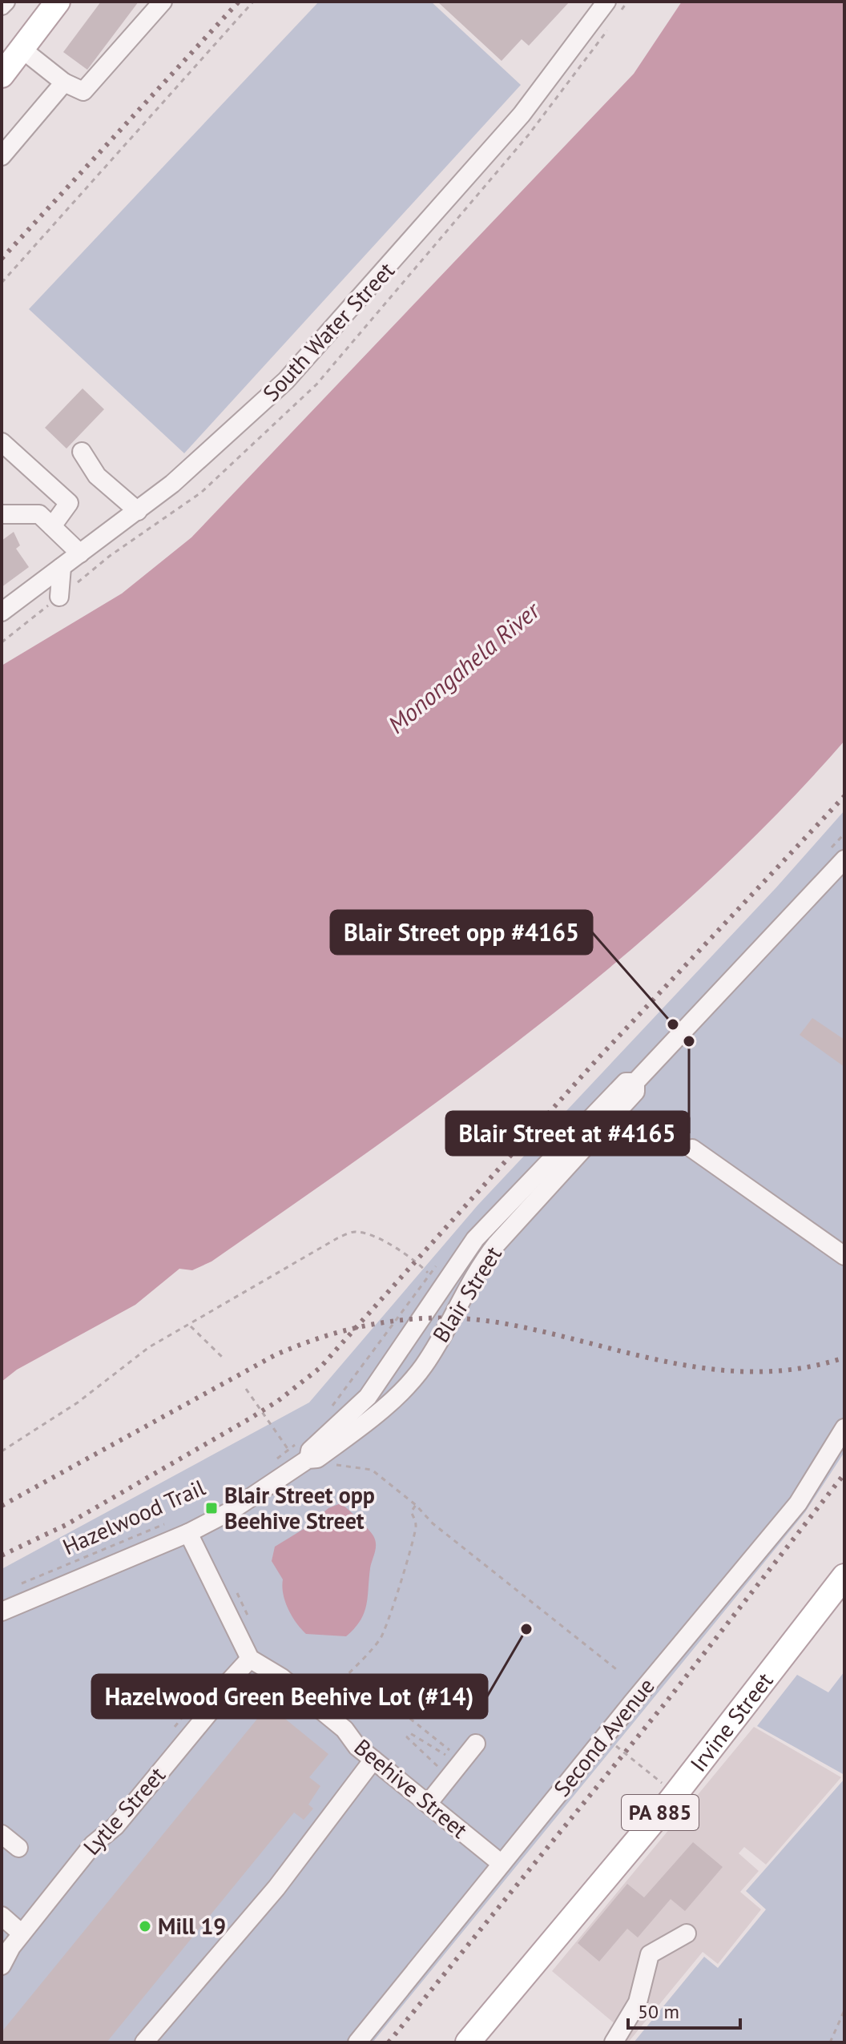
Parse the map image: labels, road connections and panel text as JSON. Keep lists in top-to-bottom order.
{
  "streets": {
    "main road": ["Irvine Street", "PA 885"],
    "street": [
      "South Water Street",
      "Blair Street",
      "Second Avenue",
      "Beehive Street",
      "Lytle Street"
    ],
    "path": ["Hazelwood Trail"]
  },
  "crossings": [
    ["Second Avenue", "Beehive Street"],
    ["Beehive Street", "Lytle Street"]
  ],
  "water": ["Monongahela River"],
  "places": {
    "other": [
      "Blair Street opp #4165",
      "Blair Street at #4165",
      "Hazelwood Green Beehive Lot (#14)",
      "Mill 19"
    ],
    "transit": ["Blair Street opp Beehive Street"]
  },
  "scale_bar": "50 m"
}
